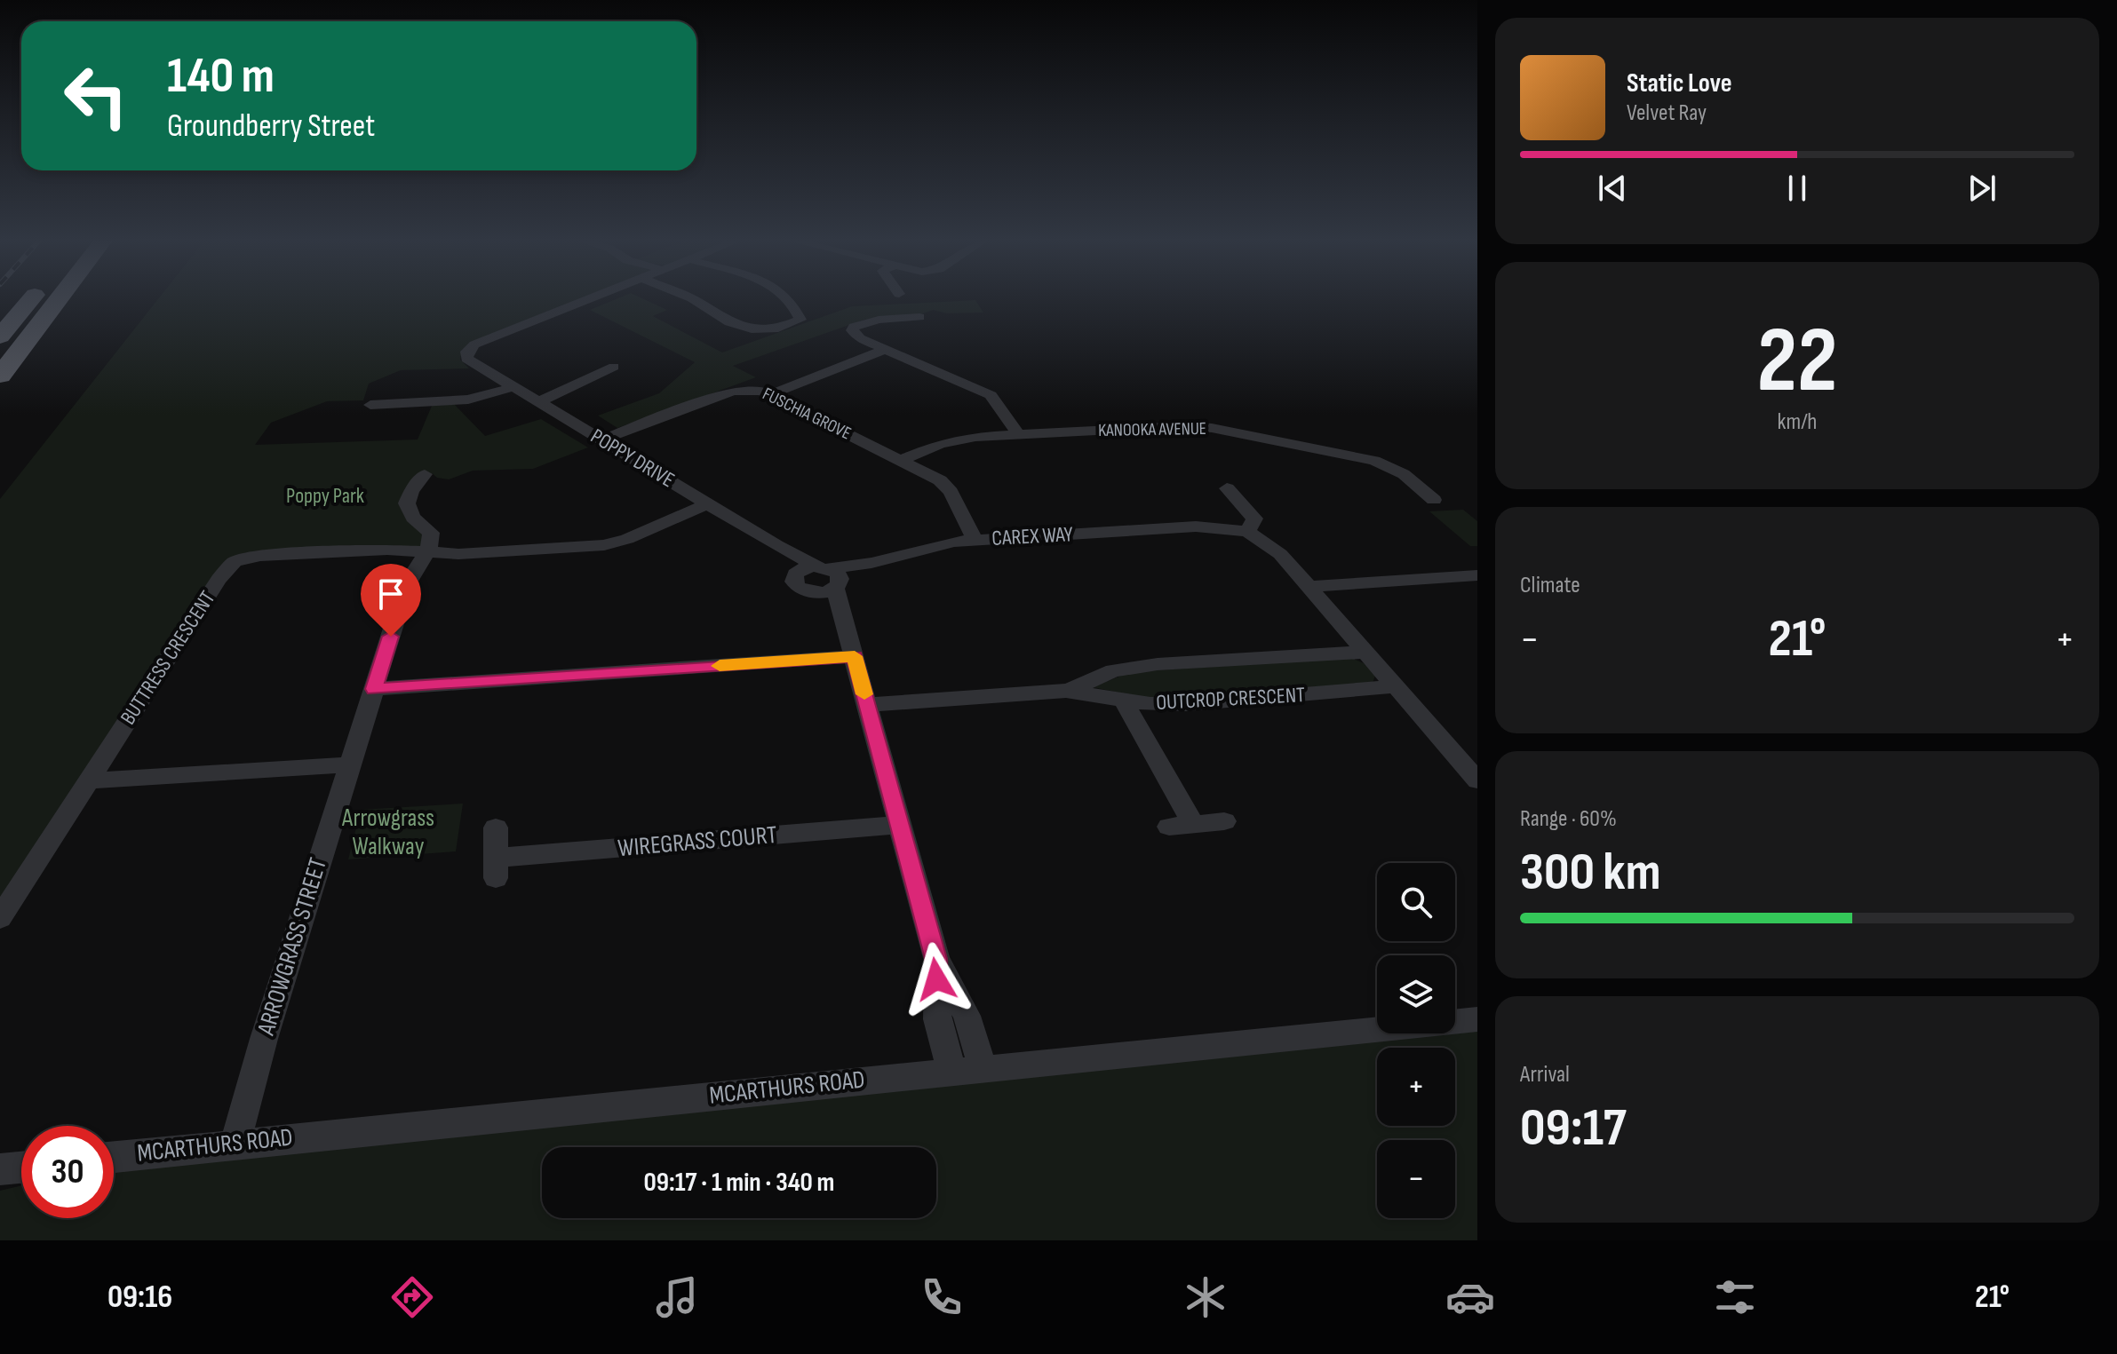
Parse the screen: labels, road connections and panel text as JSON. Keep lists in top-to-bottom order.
{
  "streets": {
    "street": [
      "FUSCHIA GROVE",
      "KANOOKA AVENUE",
      "POPPY DRIVE",
      "CAREX WAY",
      "BUTTRESS CRESCENT",
      "OUTCROP CRESCENT",
      "WIREGRASS COURT",
      "ARROWGRASS STREET",
      "MCARTHURS ROAD"
    ]
  },
  "crossings": [
    ["FUSCHIA GROVE", "KANOOKA AVENUE"],
    ["FUSCHIA GROVE", "POPPY DRIVE"],
    ["FUSCHIA GROVE", "CAREX WAY"],
    ["POPPY DRIVE", "CAREX WAY"],
    ["POPPY DRIVE", "BUTTRESS CRESCENT"],
    ["BUTTRESS CRESCENT", "ARROWGRASS STREET"],
    ["ARROWGRASS STREET", "MCARTHURS ROAD"]
  ],
  "parks": ["Poppy Park", "Arrowgrass Walkway"],
  "page": {
    "turn": ["140 m", "Groundberry Street"],
    "song": ["Static Love", "Velvet Ray"],
    "tile": [
      ["22", "km/h"],
      "Climate",
      ["Range · 60%", "300 km"],
      ["Arrival", "09:17"]
    ],
    "heat": ["−", "21°", "+"],
    "map_buttons": ["+", "−"],
    "limit": "30",
    "trip": "09:17 · 1 min · 340 m",
    "tabs": ["09:16", "21°"]
  }
}
